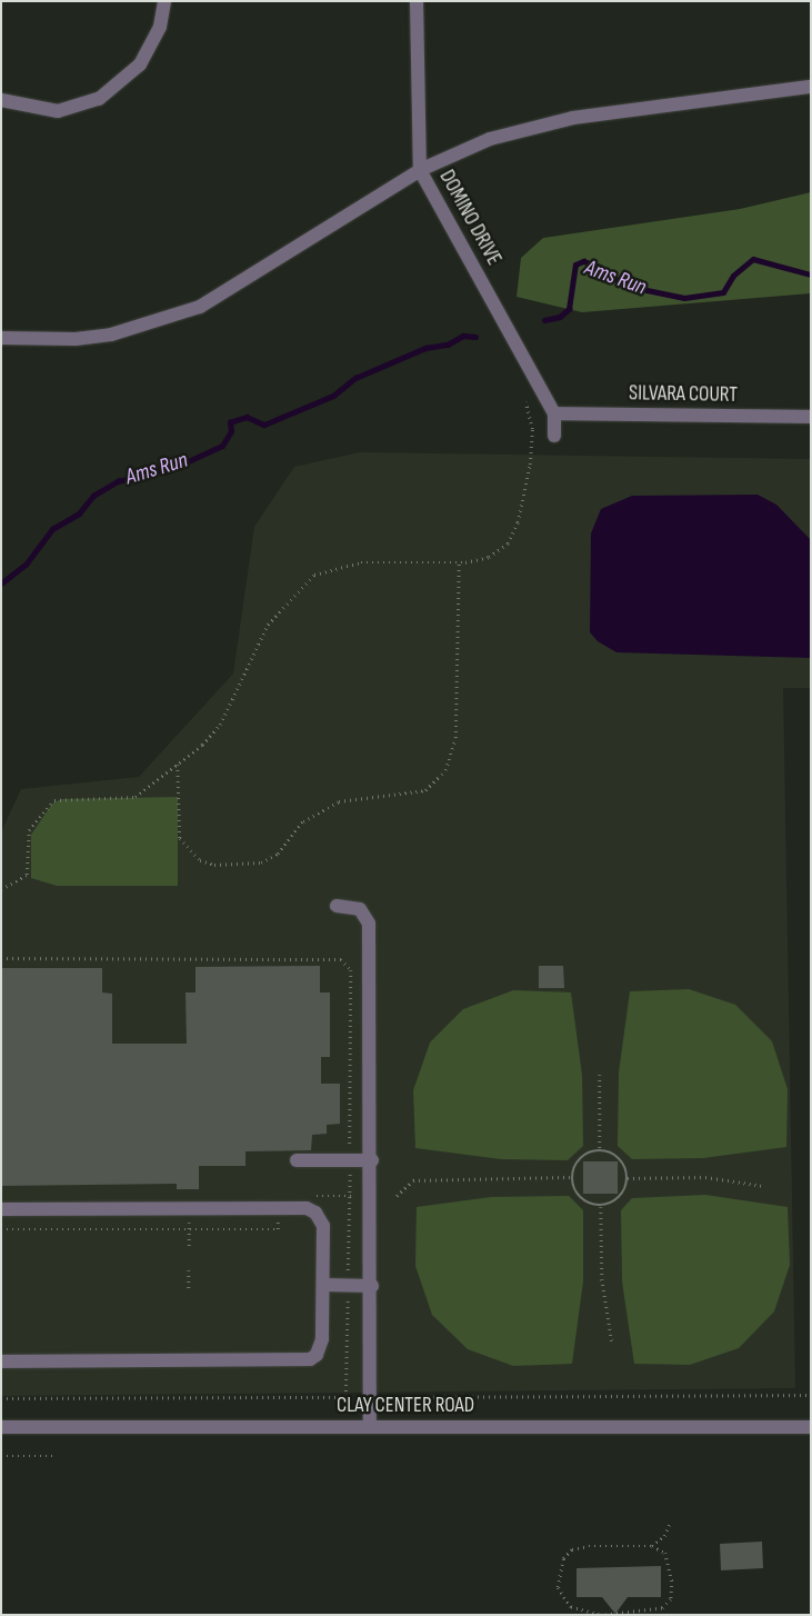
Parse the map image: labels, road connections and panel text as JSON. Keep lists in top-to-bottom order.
{
  "streets": {
    "street": ["DOMINO DRIVE", "SILVARA COURT", "CLAY CENTER ROAD"]
  },
  "crossings": [
    ["DOMINO DRIVE", "SILVARA COURT"]
  ],
  "water": ["Ams Run"]
}
